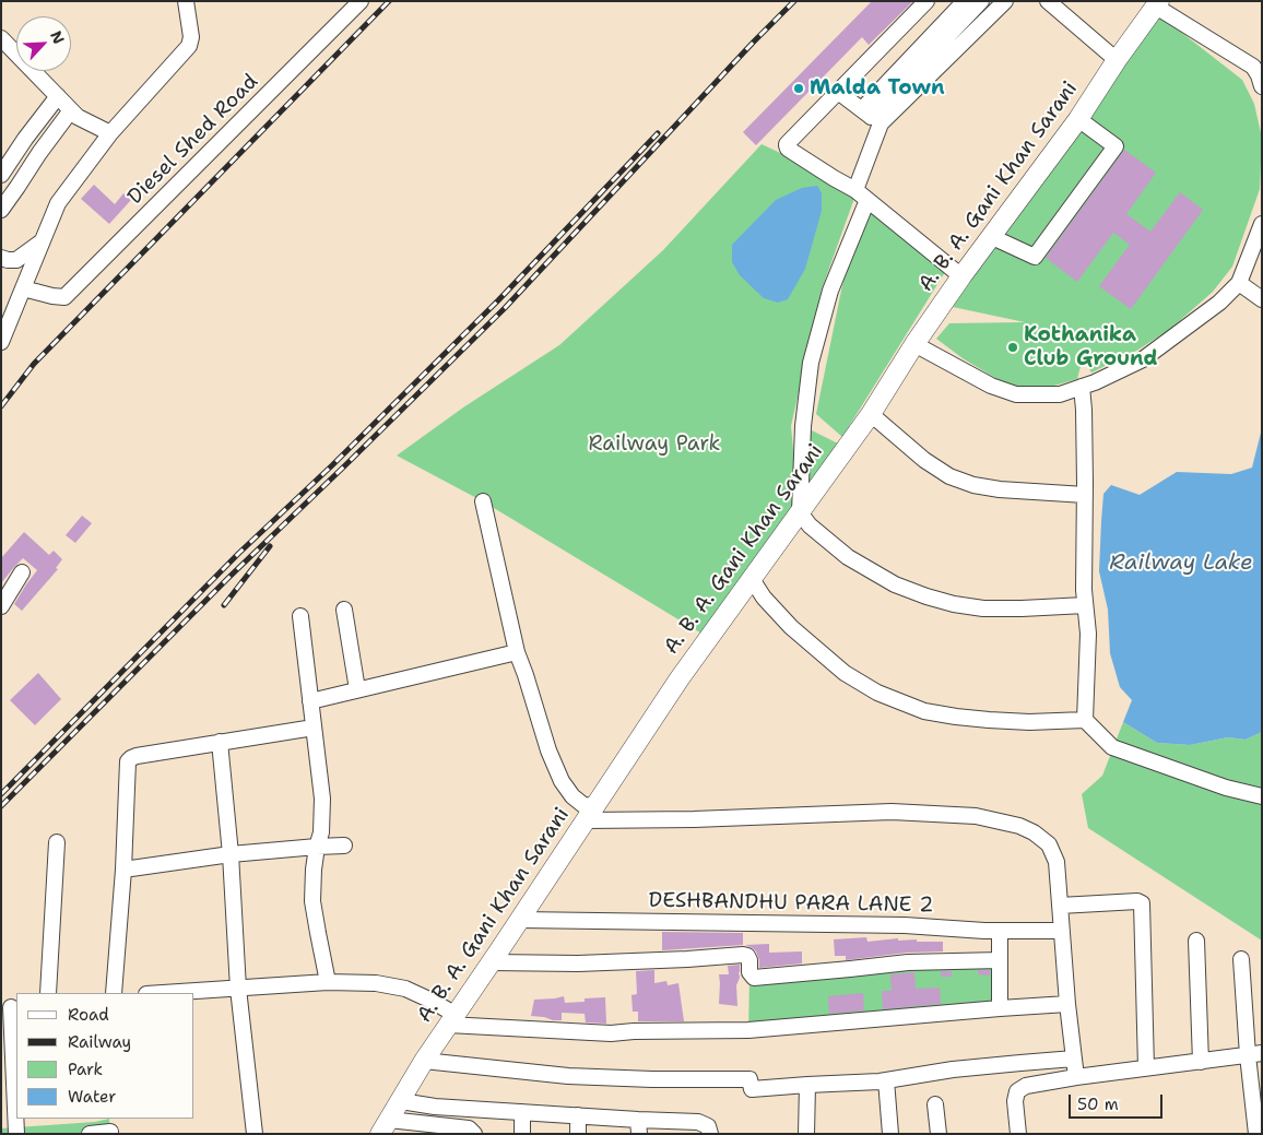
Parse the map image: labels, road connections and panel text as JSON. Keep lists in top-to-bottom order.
{
  "streets": {
    "main road": ["A. B. A. Gani Khan Sarani"],
    "street": ["Diesel Shed Road", "DESHBANDHU PARA LANE 2"]
  },
  "crossings": [
    ["A. B. A. Gani Khan Sarani", "DESHBANDHU PARA LANE 2"]
  ],
  "water": ["Railway Lake"],
  "parks": ["Railway Park"],
  "places": ["Malda Town", "Kothanika Club Ground"],
  "legend": [
    "Road",
    "Railway",
    "Park",
    "Water"
  ],
  "scale_bar": "50 m",
  "north": "top right"
}
